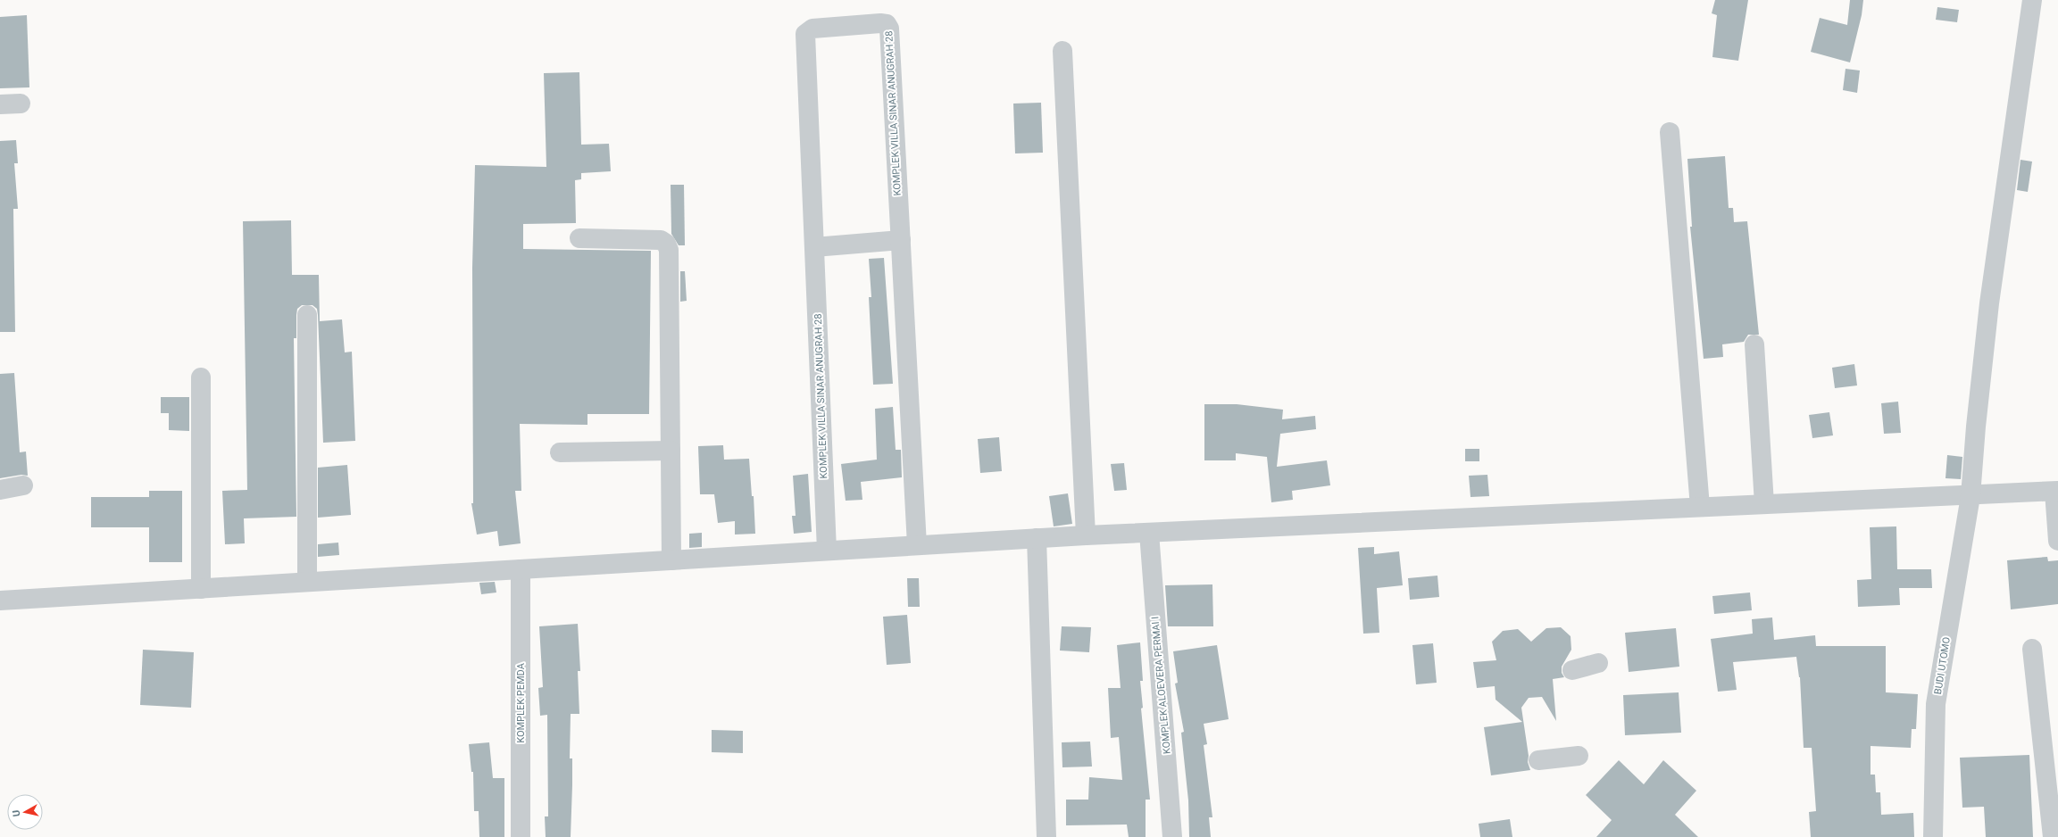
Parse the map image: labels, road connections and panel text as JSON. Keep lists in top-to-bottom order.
{
  "streets": {
    "street": [
      "KOMPLEK VILLA SINAR ANUGRAH 28",
      "BUDI UTOMO",
      "KOMPLEK ALOEVERA PERMAI I",
      "KOMPLEK PEMDA"
    ]
  },
  "north": "left"
}
